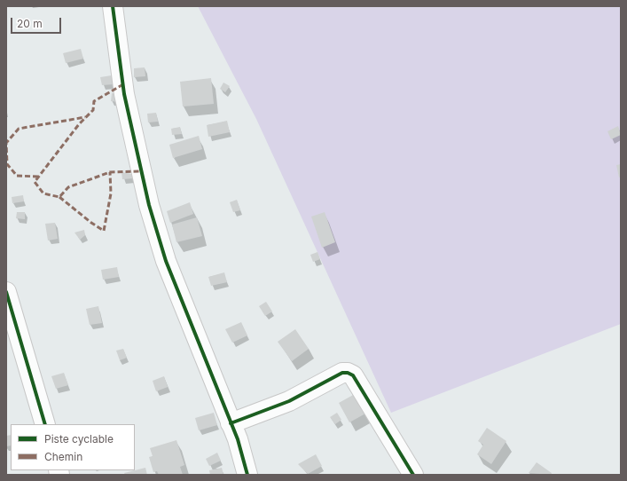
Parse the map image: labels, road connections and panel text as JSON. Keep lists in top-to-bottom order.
{
  "legend": ["Piste cyclable", "Chemin"],
  "scale_bar": "20 m"
}
